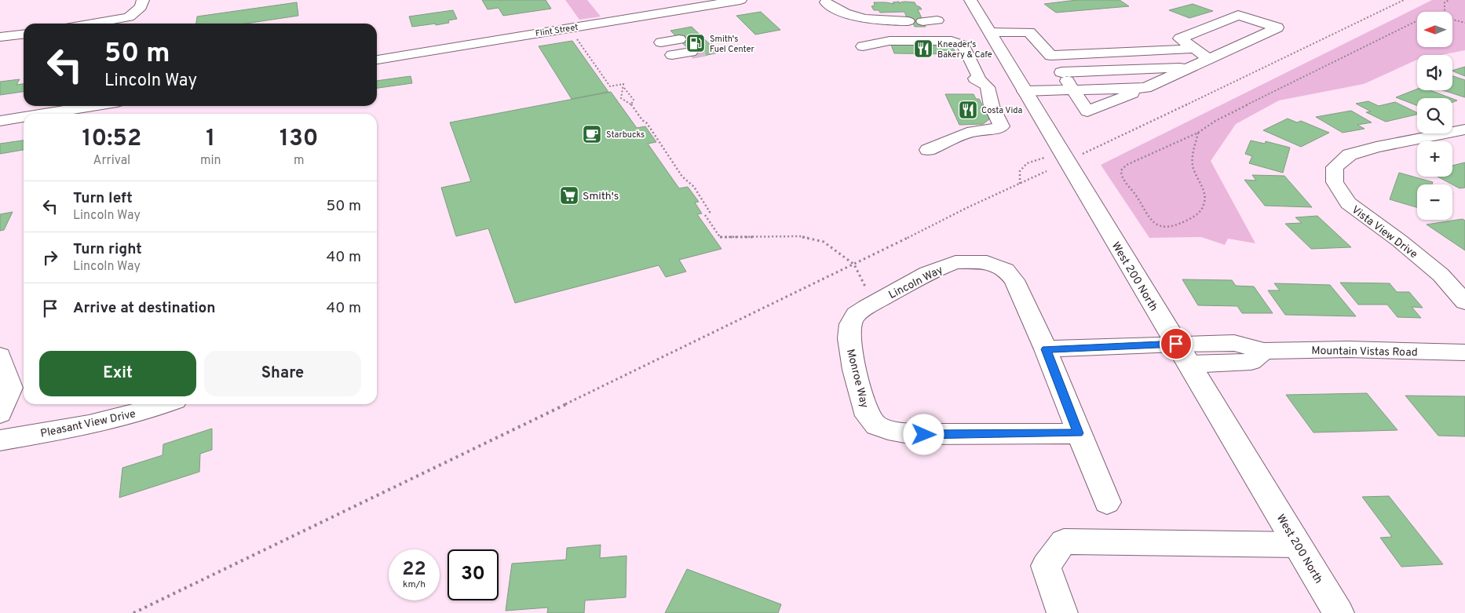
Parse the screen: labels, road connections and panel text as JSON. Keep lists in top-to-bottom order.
{
  "streets": {
    "street": [
      "Flint Street",
      "Vista View Drive",
      "West 200 North",
      "Lincoln Way",
      "Mountain Vistas Road",
      "Monroe Way",
      "Pleasant View Drive"
    ]
  },
  "crossings": [
    ["West 200 North", "Mountain Vistas Road"],
    ["Lincoln Way", "Monroe Way"]
  ],
  "places": {
    "fuel station": ["Smith's Fuel Center"],
    "restaurant": ["Kneader's Bakery & Cafe", "Costa Vida"],
    "cafe": ["Starbucks"],
    "supermarket": ["Smith's"]
  },
  "north": "left",
  "page": {
    "map_buttons": ["+", "−"],
    "turn": ["50 m", "Lincoln Way"],
    "eta": [
      "10:52",
      "Arrival",
      "1",
      "min",
      "130",
      "m"
    ],
    "list": [
      {
        "name": "Turn left",
        "note": "Lincoln Way",
        "value": "50 m"
      },
      {
        "name": "Turn right",
        "note": "Lincoln Way",
        "value": "40 m"
      },
      {
        "name": "Arrive at destination",
        "value": "40 m"
      }
    ],
    "buttons": ["Exit", "Share"],
    "speed": "22 km/h",
    "limit": "30"
  }
}
